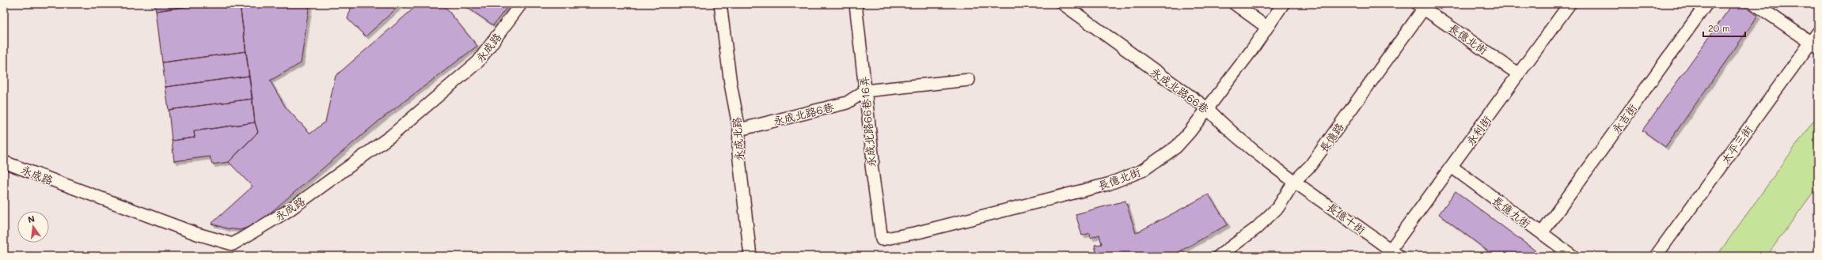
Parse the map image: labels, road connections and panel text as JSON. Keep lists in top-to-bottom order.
{
  "streets": {
    "street": [
      "長億北街",
      "永成路",
      "永成北路66巷",
      "永成北路6巷",
      "永吉街",
      "永成北路66巷16弄",
      "永利街",
      "長億路",
      "永成北路",
      "太平三街",
      "長億九街",
      "長億十街"
    ]
  },
  "crossings": [
    ["長億北街", "永成北路66巷"],
    ["長億北街", "永成北路66巷16弄"],
    ["長億北街", "永利街"],
    ["長億北街", "長億路"],
    ["永成北路66巷", "長億路"],
    ["永成北路66巷", "長億十街"],
    ["永成北路6巷", "永成北路66巷16弄"],
    ["永成北路6巷", "永成北路"],
    ["永吉街", "長億九街"],
    ["永利街", "長億九街"],
    ["永利街", "長億十街"],
    ["長億路", "長億十街"]
  ],
  "scale_bar": "20 m",
  "north": "top"
}
